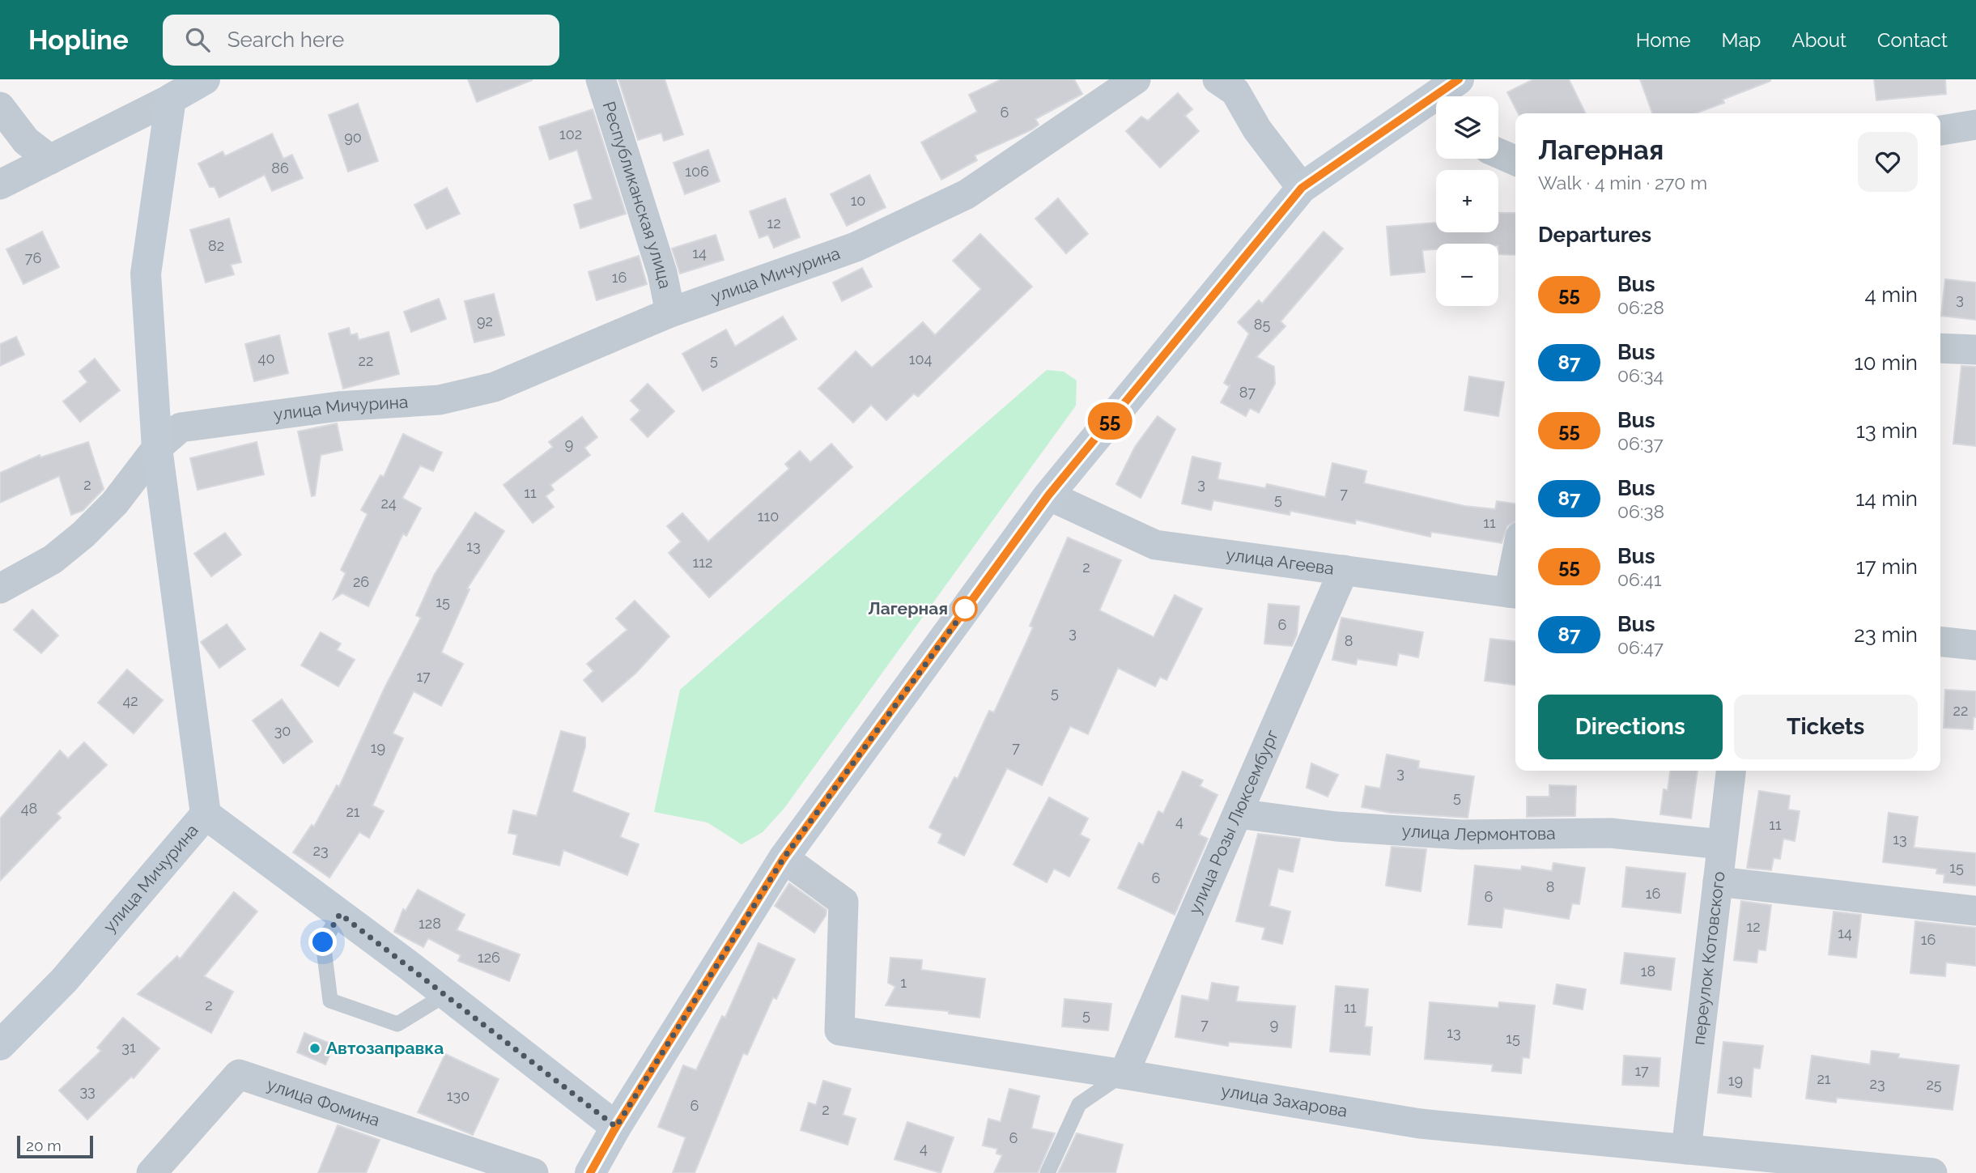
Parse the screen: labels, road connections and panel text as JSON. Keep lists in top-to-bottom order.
{
  "streets": {
    "street": [
      "Республиканская улица",
      "улица Мичурина",
      "улица Агеева",
      "улица Розы Люксембург",
      "улица Лермонтова",
      "переулок Котовского",
      "улица Захарова",
      "улица Фомина"
    ]
  },
  "crossings": [
    ["Республиканская улица", "улица Мичурина"],
    ["улица Агеева", "улица Розы Люксембург"],
    ["улица Розы Люксембург", "улица Лермонтова"],
    ["улица Розы Люксембург", "улица Захарова"],
    ["улица Лермонтова", "переулок Котовского"],
    ["переулок Котовского", "улица Захарова"]
  ],
  "places": ["Лагерная", "Автозаправка"],
  "lines": ["bus line 55"],
  "house_numbers": [
    "6",
    "102",
    "90",
    "86",
    "106",
    "10",
    "12",
    "82",
    "14",
    "76",
    "16",
    "3",
    "92",
    "85",
    "40",
    "104",
    "5",
    "22",
    "87",
    "9",
    "3",
    "2",
    "11",
    "7",
    "5",
    "24",
    "110",
    "11",
    "13",
    "112",
    "2",
    "26",
    "15",
    "6",
    "3",
    "8",
    "17",
    "5",
    "42",
    "22",
    "30",
    "19",
    "7",
    "3",
    "5",
    "48",
    "21",
    "4",
    "11",
    "13",
    "23",
    "15",
    "6",
    "8",
    "16",
    "6",
    "128",
    "12",
    "14",
    "16",
    "126",
    "18",
    "1",
    "2",
    "11",
    "5",
    "7",
    "9",
    "13",
    "15",
    "31",
    "17",
    "21",
    "19",
    "23",
    "25",
    "33",
    "130",
    "6",
    "2",
    "6",
    "4"
  ],
  "scale_bar": "20 m",
  "page": {
    "header": "Hopline",
    "search": "Search here",
    "nav": [
      "Home",
      "Map",
      "About",
      "Contact"
    ],
    "on_map": "55",
    "map_buttons": ["+", "−"],
    "heading": [
      ["Лагерная", "Walk · 4 min · 270 m"],
      "Departures"
    ],
    "list": [
      {
        "mark": "55",
        "name": "Bus",
        "note": "06:28",
        "value": "4 min"
      },
      {
        "mark": "87",
        "name": "Bus",
        "note": "06:34",
        "value": "10 min"
      },
      {
        "mark": "55",
        "name": "Bus",
        "note": "06:37",
        "value": "13 min"
      },
      {
        "mark": "87",
        "name": "Bus",
        "note": "06:38",
        "value": "14 min"
      },
      {
        "mark": "55",
        "name": "Bus",
        "note": "06:41",
        "value": "17 min"
      },
      {
        "mark": "87",
        "name": "Bus",
        "note": "06:47",
        "value": "23 min"
      }
    ],
    "buttons": ["Directions", "Tickets"],
    "scale": "20 m"
  }
}
